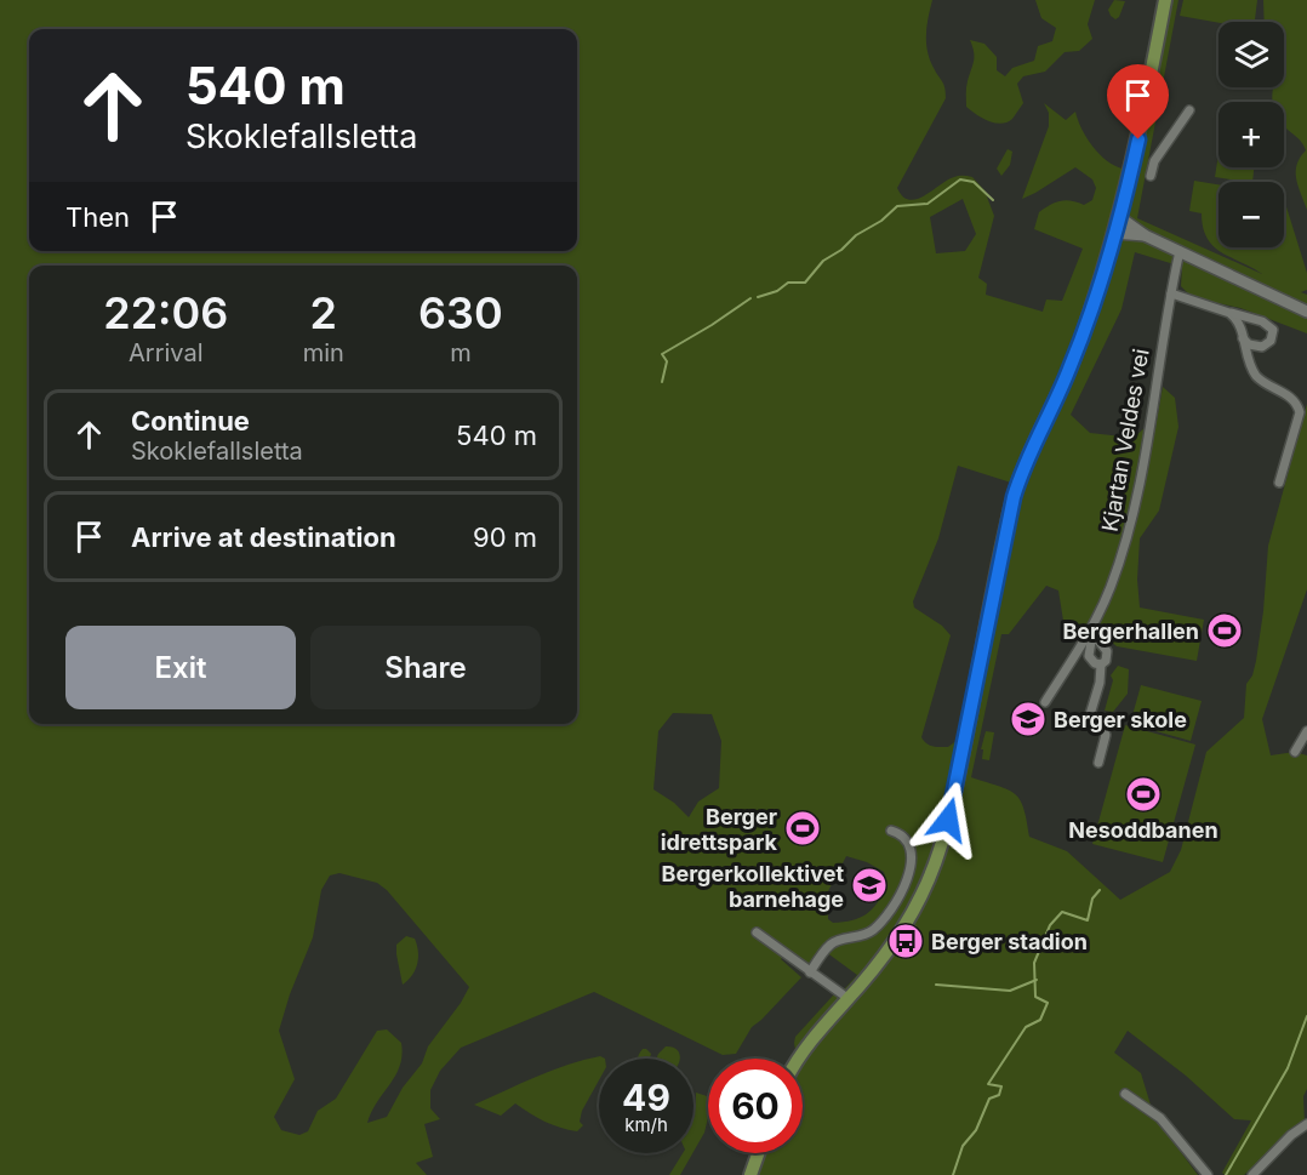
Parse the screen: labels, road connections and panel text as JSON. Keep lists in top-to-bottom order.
{
  "streets": {
    "street": ["Kjartan Veldes vei"]
  },
  "places": {
    "sports": ["Bergerhallen", "Nesoddbanen", "Berger idrettspark"],
    "school or university": ["Berger skole", "Bergerkollektivet barnehage"],
    "bus stop": ["Berger stadion"]
  },
  "page": {
    "map_buttons": ["+", "−"],
    "turn": ["540 m", "Skoklefallsletta"],
    "then": "Then",
    "eta": [
      "22:06",
      "Arrival",
      "2",
      "min",
      "630",
      "m"
    ],
    "list": [
      {
        "name": "Continue",
        "note": "Skoklefallsletta",
        "value": "540 m"
      },
      {
        "name": "Arrive at destination",
        "value": "90 m"
      }
    ],
    "buttons": ["Exit", "Share"],
    "speed": "49 km/h",
    "limit": "60"
  }
}
